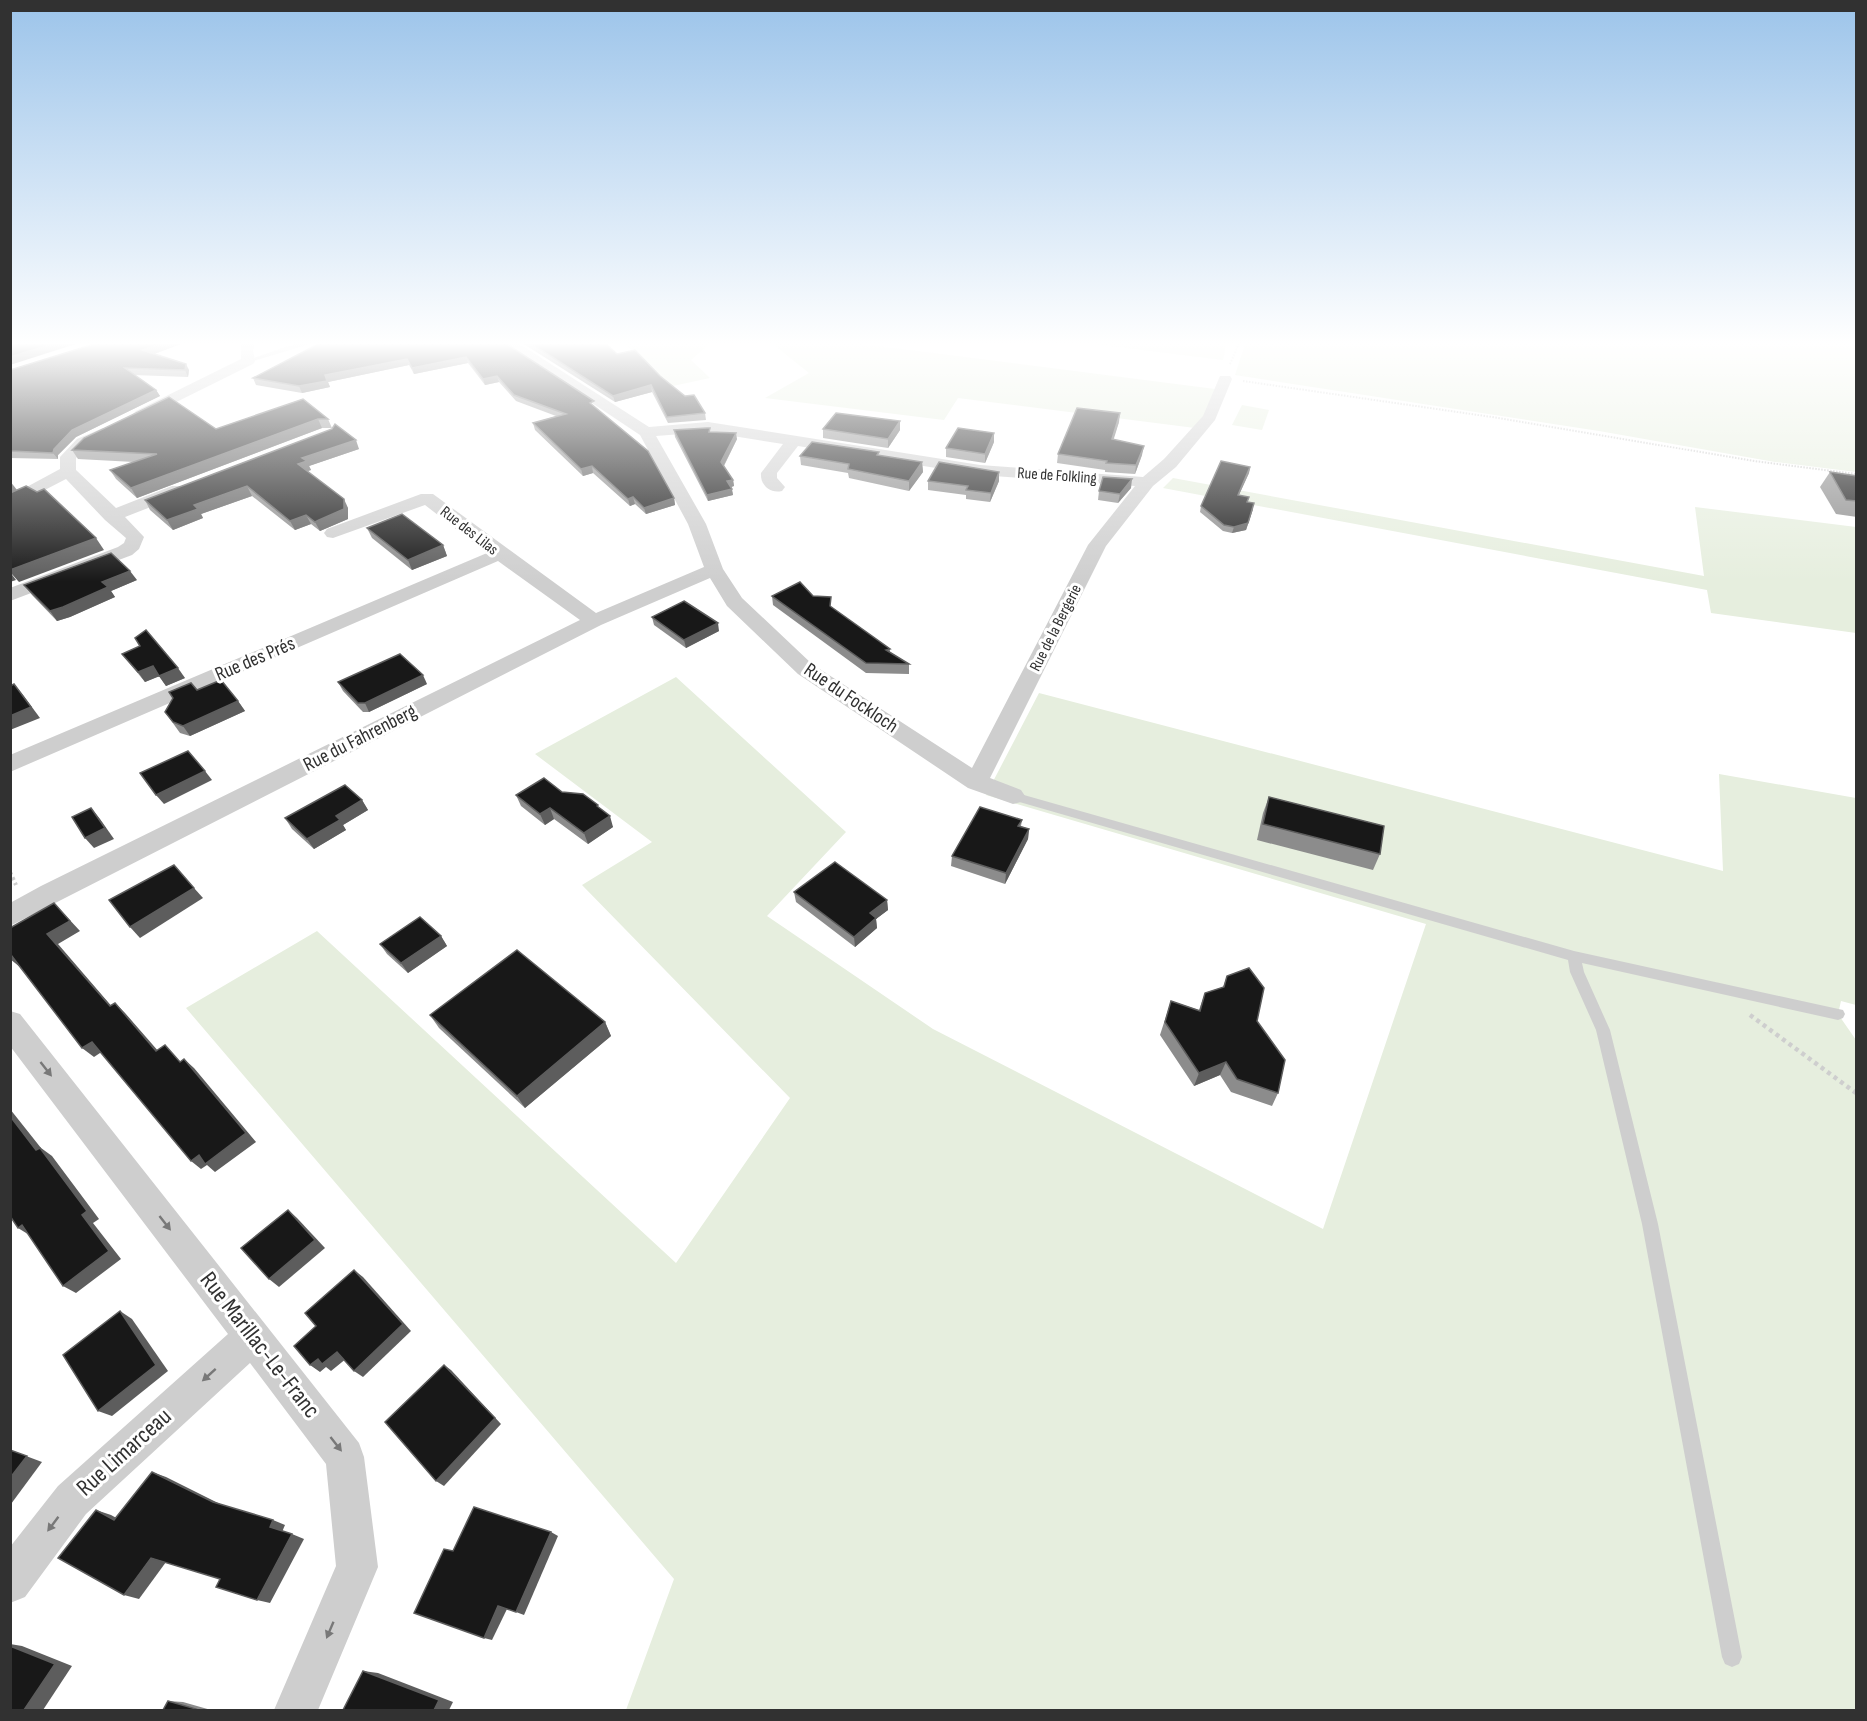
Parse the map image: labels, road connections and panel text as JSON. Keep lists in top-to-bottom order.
{
  "streets": {
    "street": [
      "Rue de Folkling",
      "Rue des Lilas",
      "Rue de la Bergerie",
      "Rue des Prés",
      "Rue du Fockloch",
      "Rue du Fahrenberg",
      "Rue Marillac-Le-Franc",
      "Rue Limarceau"
    ]
  },
  "crossings": [
    ["Rue de Folkling", "Rue de la Bergerie"],
    ["Rue de Folkling", "Rue du Fockloch"],
    ["Rue des Lilas", "Rue des Prés"],
    ["Rue des Lilas", "Rue du Fahrenberg"],
    ["Rue de la Bergerie", "Rue du Fockloch"],
    ["Rue du Fockloch", "Rue du Fahrenberg"],
    ["Rue Marillac-Le-Franc", "Rue Limarceau"]
  ],
  "one_way": ["Rue Marillac-Le-Franc", "Rue Limarceau"]
}
